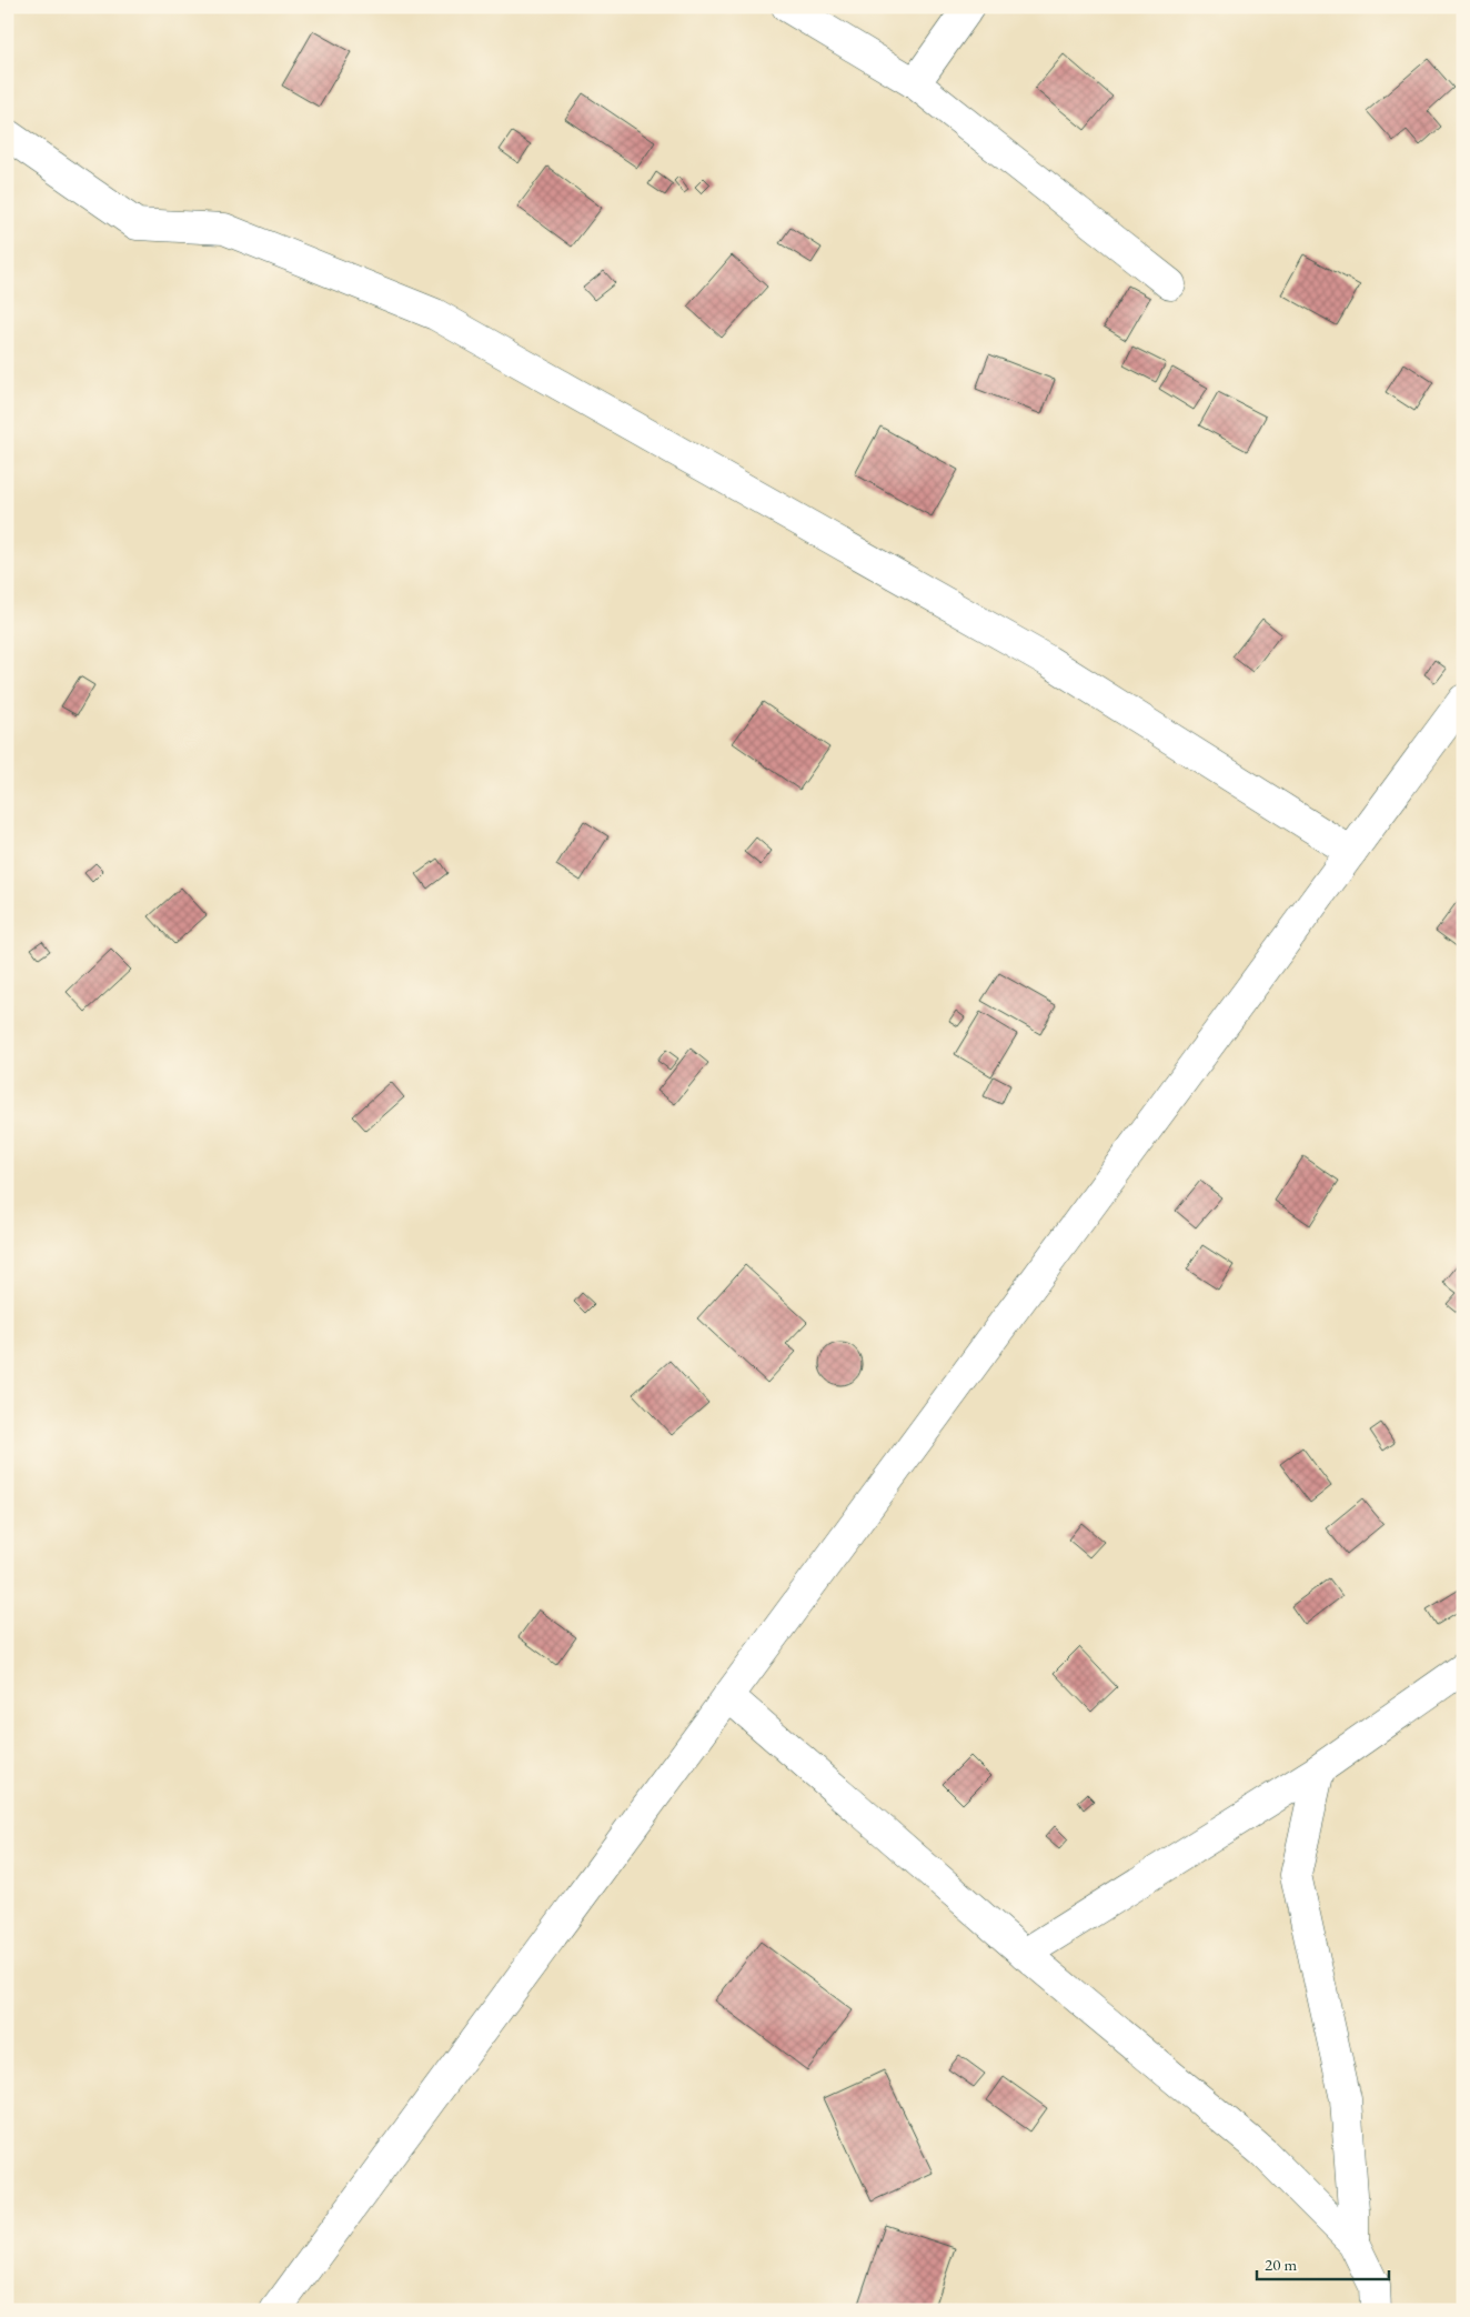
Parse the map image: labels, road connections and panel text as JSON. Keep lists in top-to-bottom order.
{
  "scale_bar": "20 m"
}
